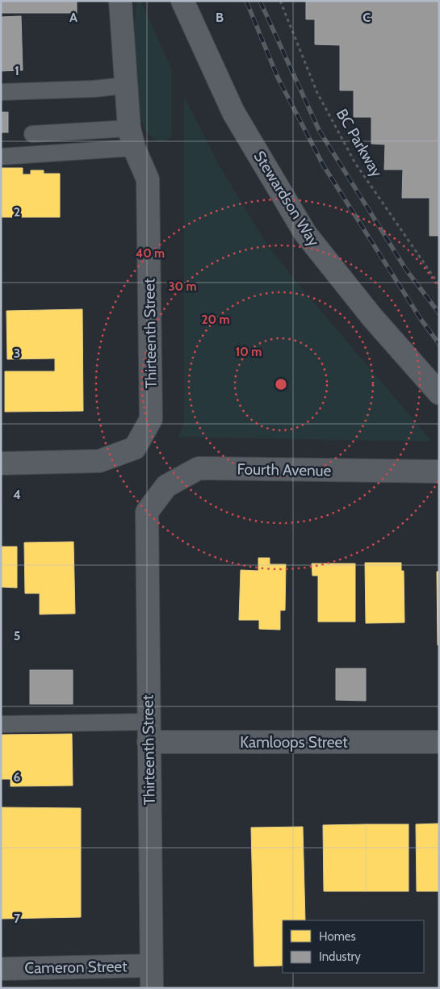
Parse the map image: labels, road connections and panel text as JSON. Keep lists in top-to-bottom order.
{
  "streets": {
    "main road": ["Stewardson Way"],
    "street": [
      "Thirteenth Street",
      "Fourth Avenue",
      "Kamloops Street",
      "Cameron Street"
    ],
    "path": ["BC Parkway"]
  },
  "crossings": [
    ["Thirteenth Street", "Fourth Avenue"],
    ["Thirteenth Street", "Kamloops Street"],
    ["Thirteenth Street", "Cameron Street"]
  ],
  "legend": ["Homes", "Industry"],
  "grid": {
    "columns": ["A", "B", "C"],
    "rows": [
      "1",
      "2",
      "3",
      "4",
      "5",
      "6",
      "7"
    ]
  },
  "rings": [
    "40 m",
    "30 m",
    "20 m",
    "10 m"
  ]
}
